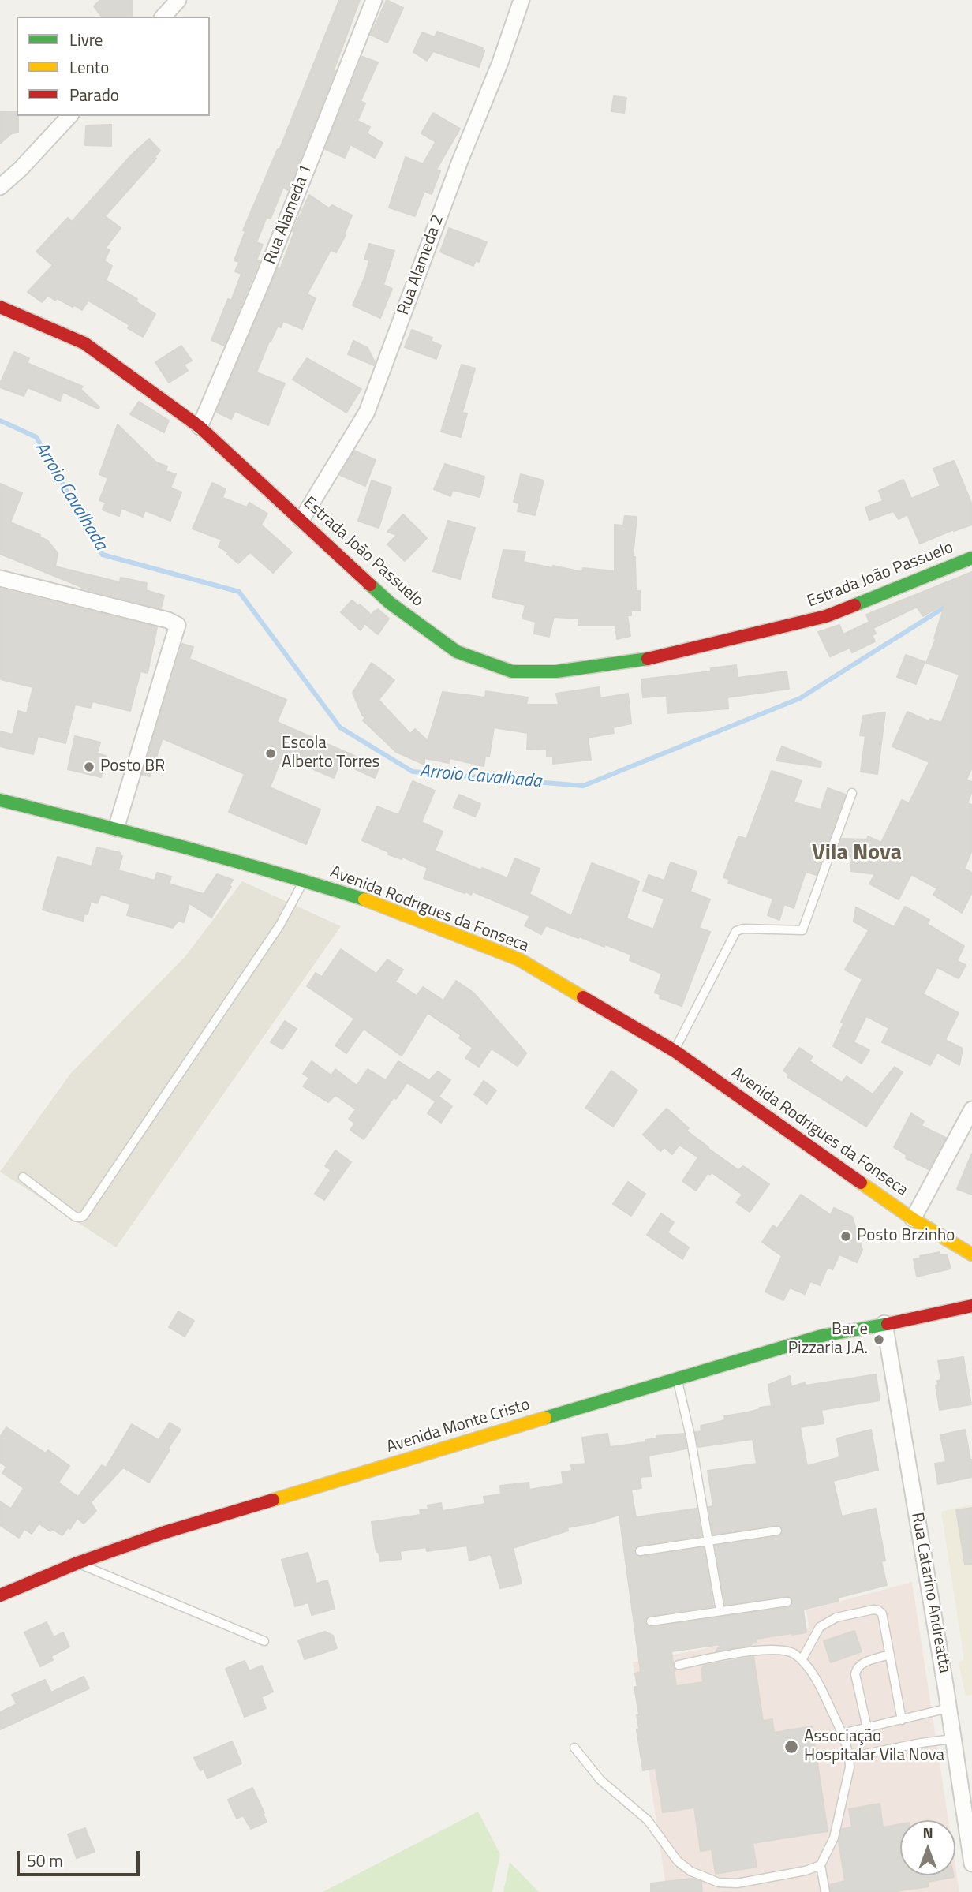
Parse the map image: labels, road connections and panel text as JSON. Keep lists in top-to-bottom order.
{
  "streets": {
    "main road": ["Estrada João Passuelo", "Avenida Rodrigues da Fonseca", "Avenida Monte Cristo"],
    "street": ["Rua Alameda 1", "Rua Alameda 2", "Rua Catarino Andreatta"]
  },
  "crossings": [
    ["Rua Alameda 1", "Estrada João Passuelo"],
    ["Rua Alameda 2", "Estrada João Passuelo"],
    ["Avenida Monte Cristo", "Rua Catarino Andreatta"]
  ],
  "districts": ["Vila Nova"],
  "water": ["Arroio Cavalhada"],
  "places": [
    "Escola Alberto Torres",
    "Posto BR",
    "Posto Brzinho",
    "Bar e Pizzaria J.A.",
    "Associação Hospitalar Vila Nova"
  ],
  "legend": ["Livre", "Lento", "Parado"],
  "scale_bar": "50 m",
  "north": "top"
}
